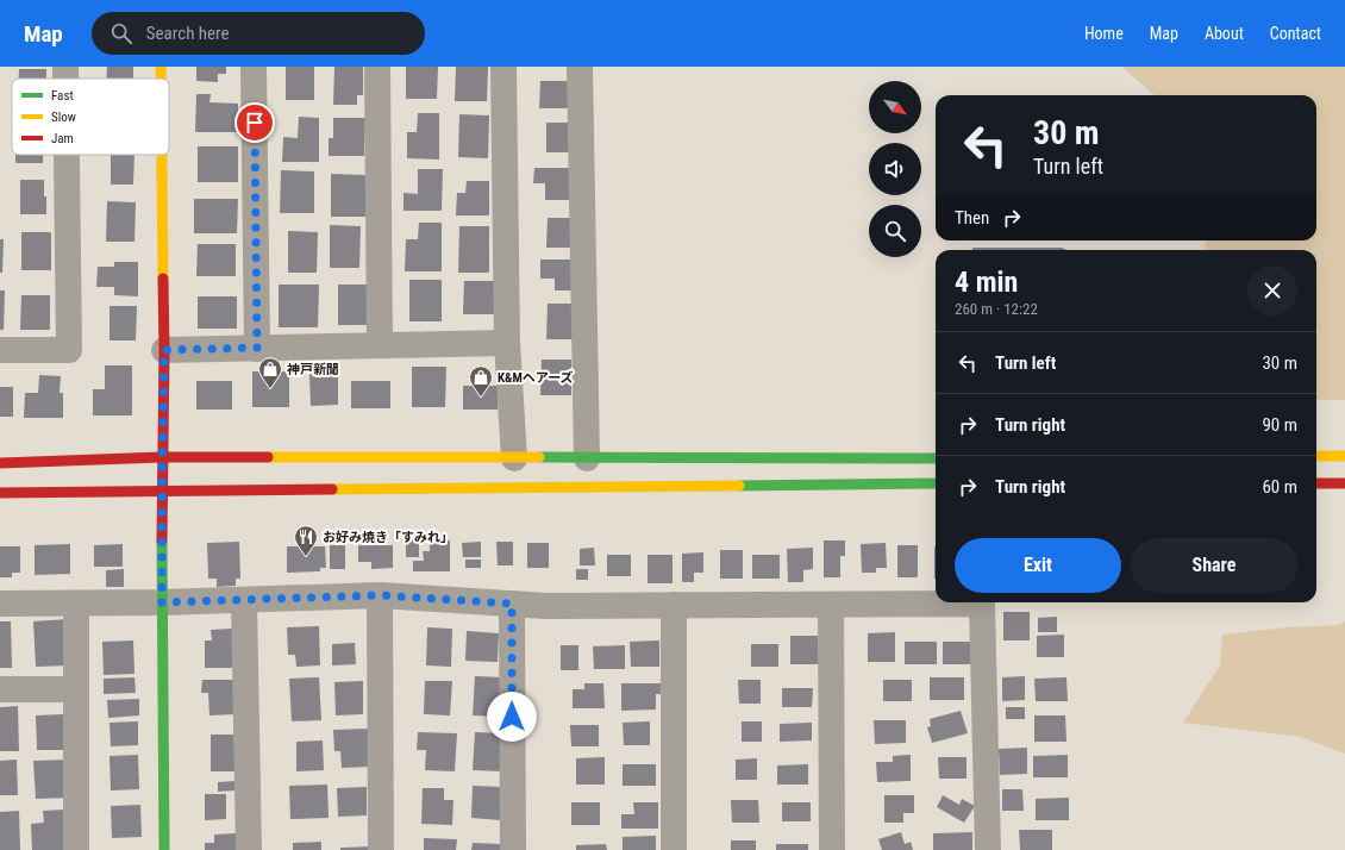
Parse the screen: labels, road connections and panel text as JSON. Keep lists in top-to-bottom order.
{
  "places": {
    "shop": ["神戸新聞", "K&Mヘアーズ"],
    "restaurant": ["お好み焼き「すみれ」"]
  },
  "legend": ["Fast", "Slow", "Jam"],
  "north": "bottom right",
  "page": {
    "header": "Map",
    "search": "Search here",
    "nav": [
      "Home",
      "Map",
      "About",
      "Contact"
    ],
    "turn": ["30 m", "Turn left"],
    "then": "Then",
    "heading": ["4 min", "260 m · 12:22"],
    "list": [
      {
        "name": "Turn left",
        "value": "30 m"
      },
      {
        "name": "Turn right",
        "value": "90 m"
      },
      {
        "name": "Turn right",
        "value": "60 m"
      }
    ],
    "buttons": ["Exit", "Share"]
  }
}
